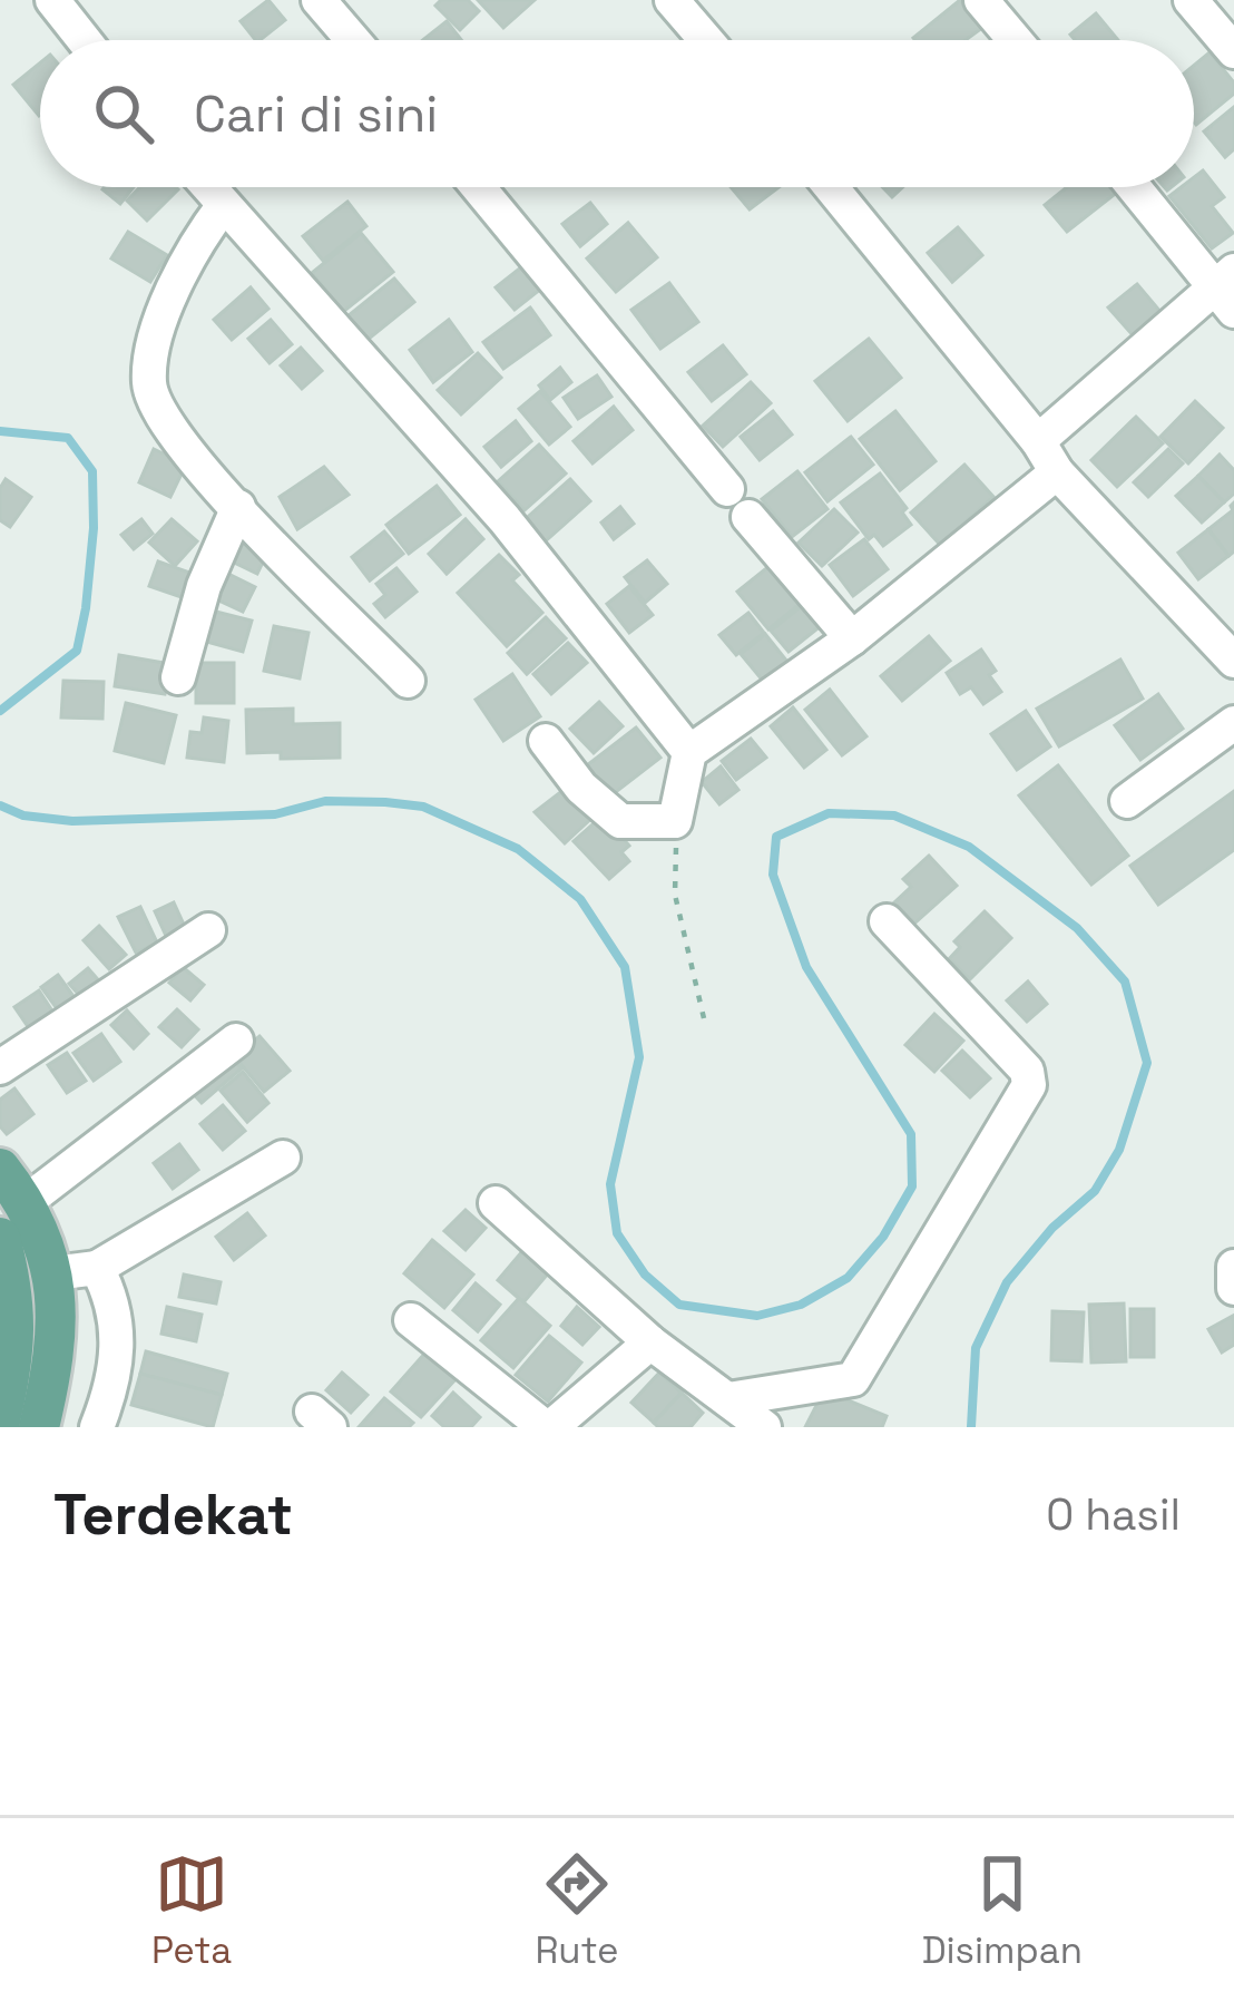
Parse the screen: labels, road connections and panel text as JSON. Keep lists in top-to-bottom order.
{
  "page": {
    "search": "Cari di sini",
    "heading": ["Terdekat", "0 hasil"],
    "nav": ["Peta", "Rute", "Disimpan"]
  }
}
